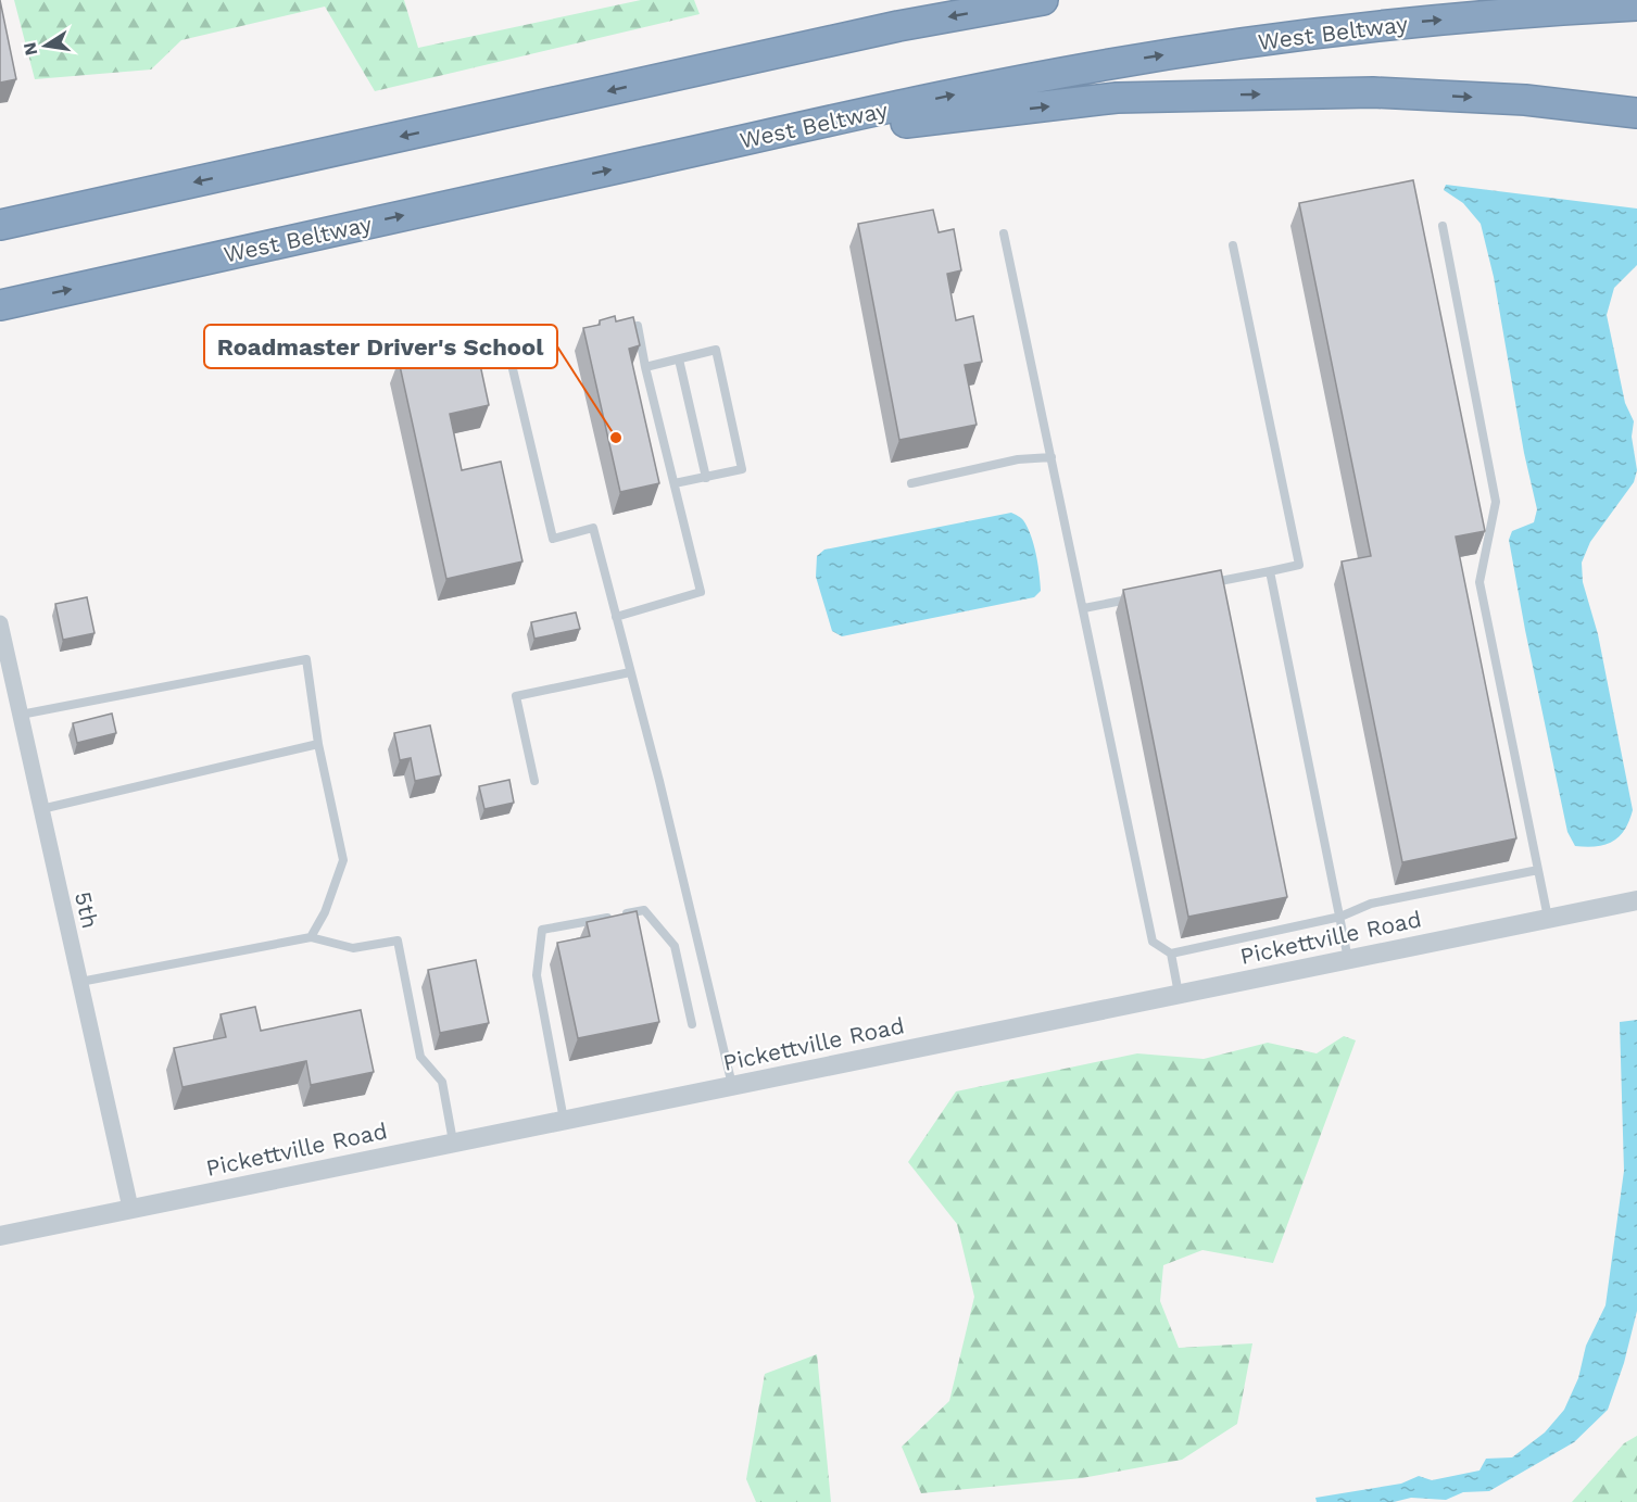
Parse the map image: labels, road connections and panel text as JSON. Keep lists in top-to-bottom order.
{
  "streets": {
    "highway": ["West Beltway"],
    "street": ["5th", "Pickettville Road"]
  },
  "crossings": [
    ["5th", "Pickettville Road"]
  ],
  "places": ["Roadmaster Driver's School"],
  "north": "left"
}
